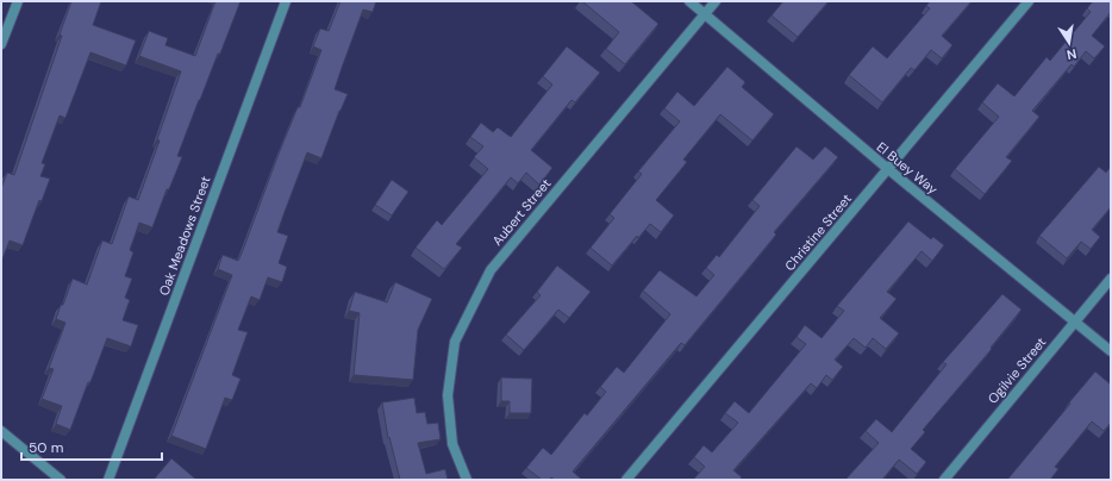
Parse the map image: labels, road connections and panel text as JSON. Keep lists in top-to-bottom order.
{
  "streets": {
    "street": [
      "El Buey Way",
      "Aubert Street",
      "Christine Street",
      "Oak Meadows Street",
      "Ogilvie Street"
    ]
  },
  "crossings": [
    ["El Buey Way", "Aubert Street"],
    ["El Buey Way", "Christine Street"],
    ["El Buey Way", "Ogilvie Street"]
  ],
  "scale_bar": "50 m",
  "north": "bottom"
}
